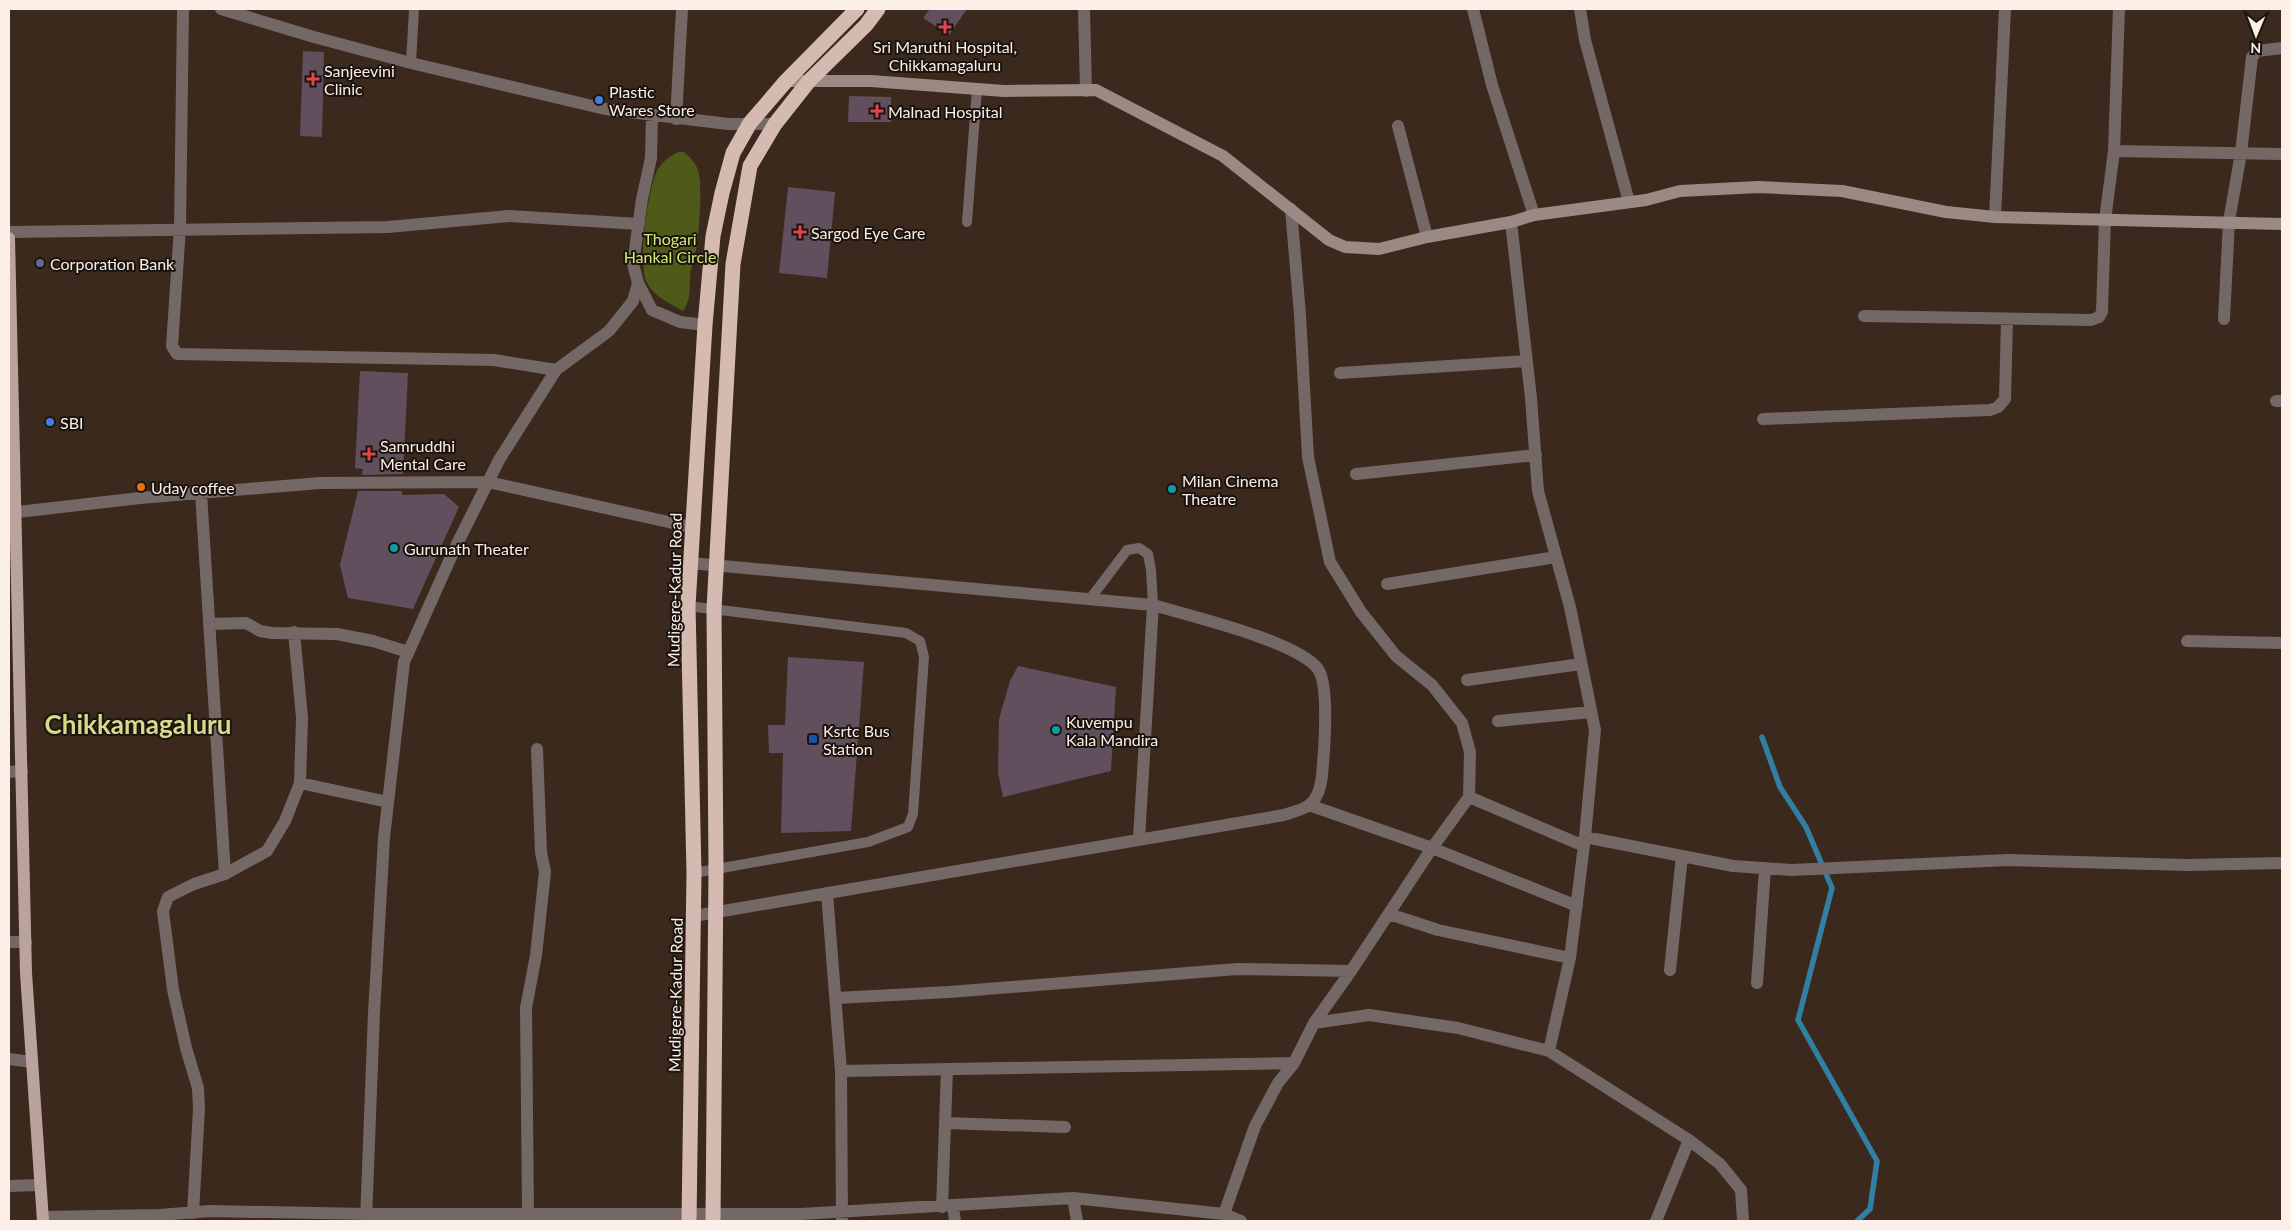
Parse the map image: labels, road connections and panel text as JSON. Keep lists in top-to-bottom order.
{
  "streets": {
    "highway": ["Mudigere-Kadur Road"]
  },
  "districts": ["Chikkamagaluru"],
  "parks": ["Thogari Hankal Circle"],
  "places": {
    "health": [
      "Sri Maruthi Hospital, Chikkamagaluru",
      "Sanjeevini Clinic",
      "Malnad Hospital",
      "Sargod Eye Care",
      "Samruddhi Mental Care"
    ],
    "other": [
      "Plastic Wares Store",
      "Corporation Bank",
      "SBI",
      "Uday coffee",
      "Milan Cinema Theatre",
      "Gurunath Theater",
      "Kuvempu Kala Mandira"
    ],
    "transit": ["Ksrtc Bus Station"]
  },
  "north": "bottom"
}
